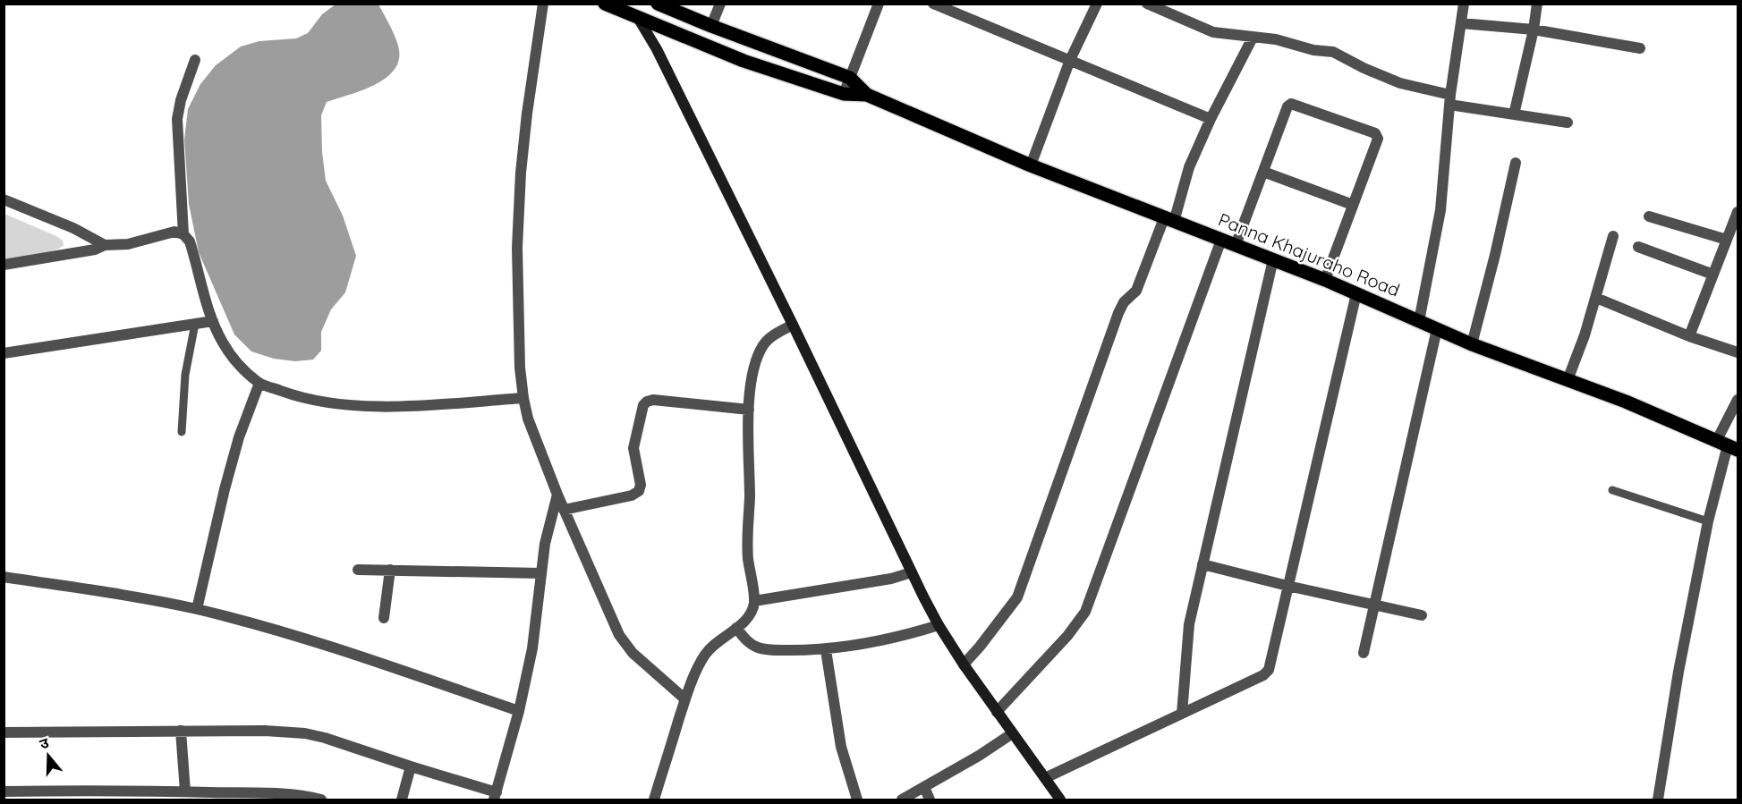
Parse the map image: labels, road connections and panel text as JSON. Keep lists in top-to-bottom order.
{
  "streets": {
    "main road": ["Panna Khajuraho Road"]
  },
  "north": "top"
}
